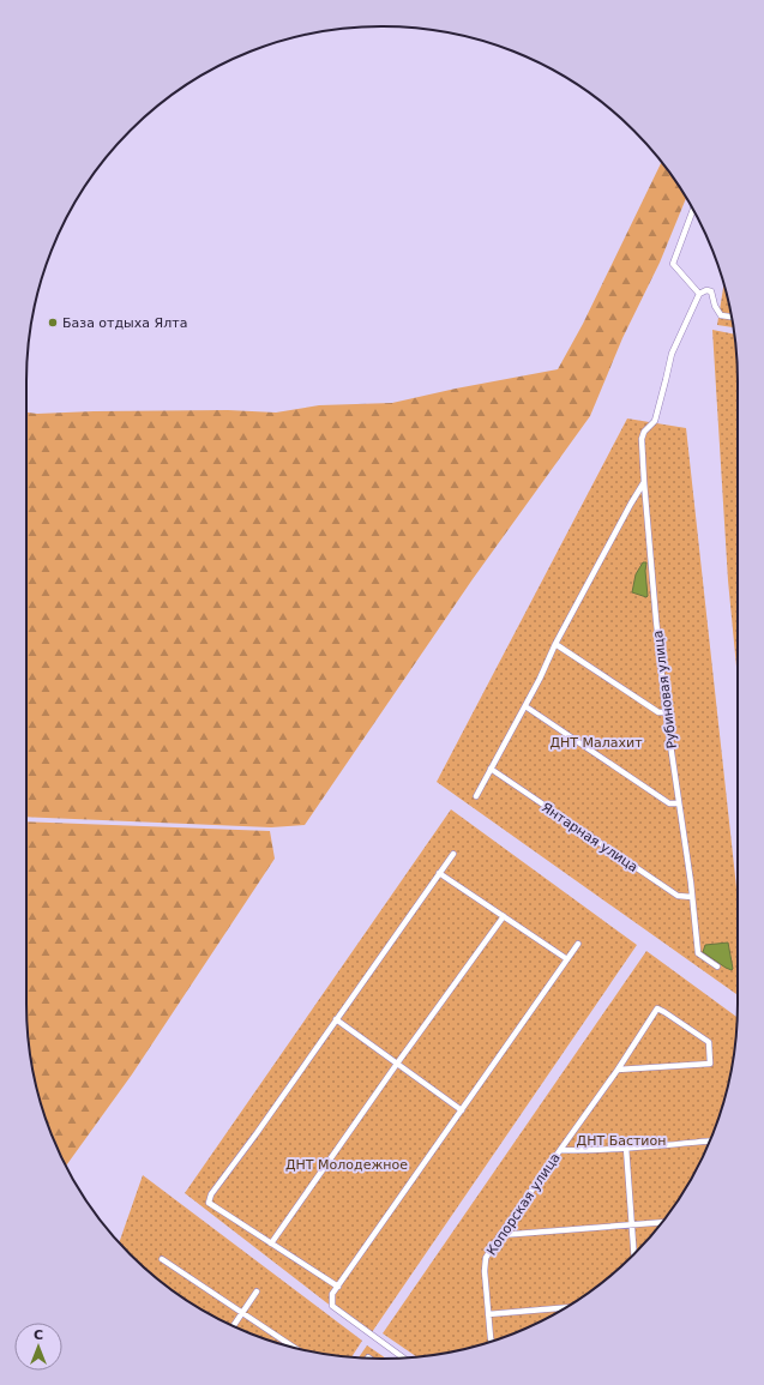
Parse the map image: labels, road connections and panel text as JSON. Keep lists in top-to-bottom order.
{
  "streets": {
    "street": ["Рубиновая улица", "Янтарная улица", "Копорская улица"]
  },
  "crossings": [
    ["Рубиновая улица", "Янтарная улица"]
  ],
  "parks": ["ДНТ Малахит", "ДНТ Бастион", "ДНТ Молодежное"],
  "places": ["База отдыха Ялта"],
  "north": "top"
}
